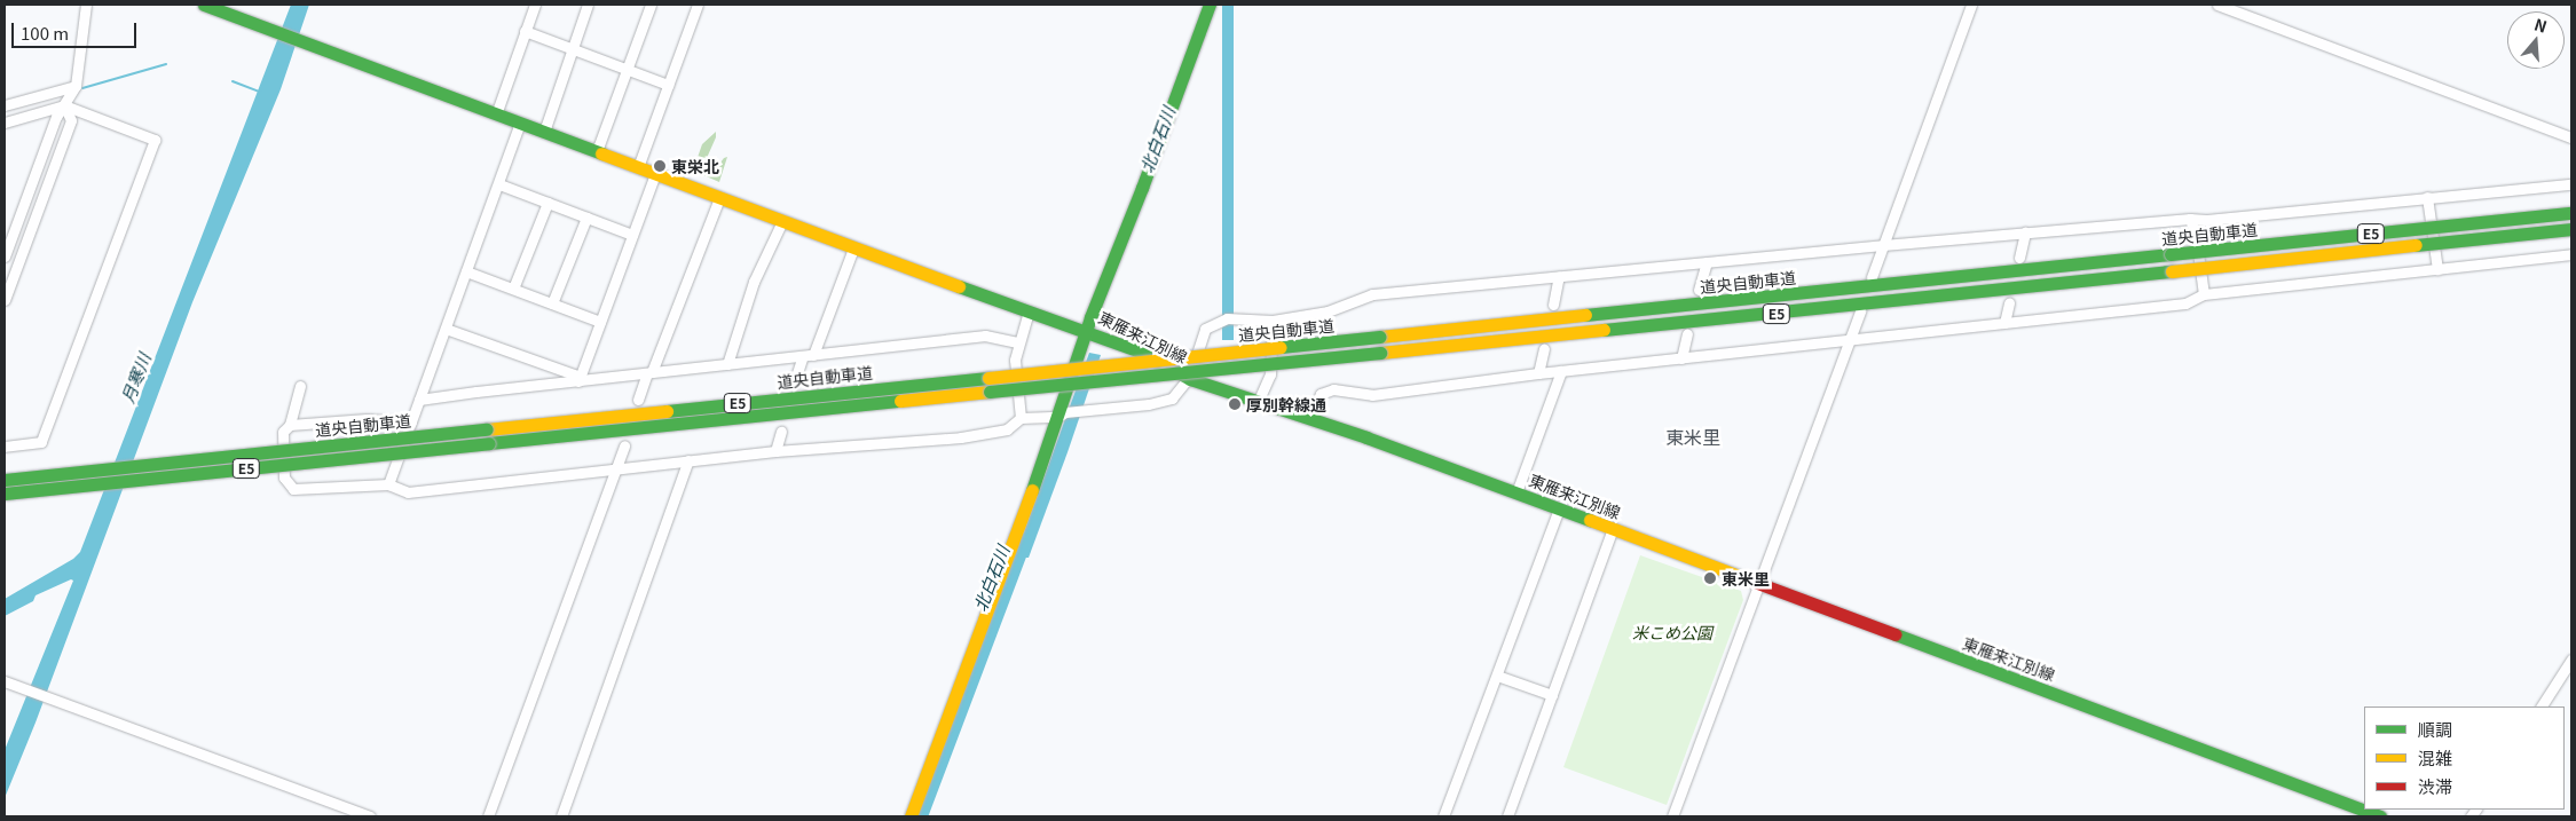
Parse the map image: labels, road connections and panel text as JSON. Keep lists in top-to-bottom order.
{
  "streets": {
    "main road": ["道央自動車道", "E5", "東雁来江別線"]
  },
  "districts": ["東米里"],
  "water": ["北白石川", "月寒川"],
  "parks": ["米こめ公園"],
  "places": ["東栄北", "厚別幹線通", "東米里"],
  "legend": ["順調", "混雑", "渋滞"],
  "scale_bar": "100 m",
  "north": "top"
}
